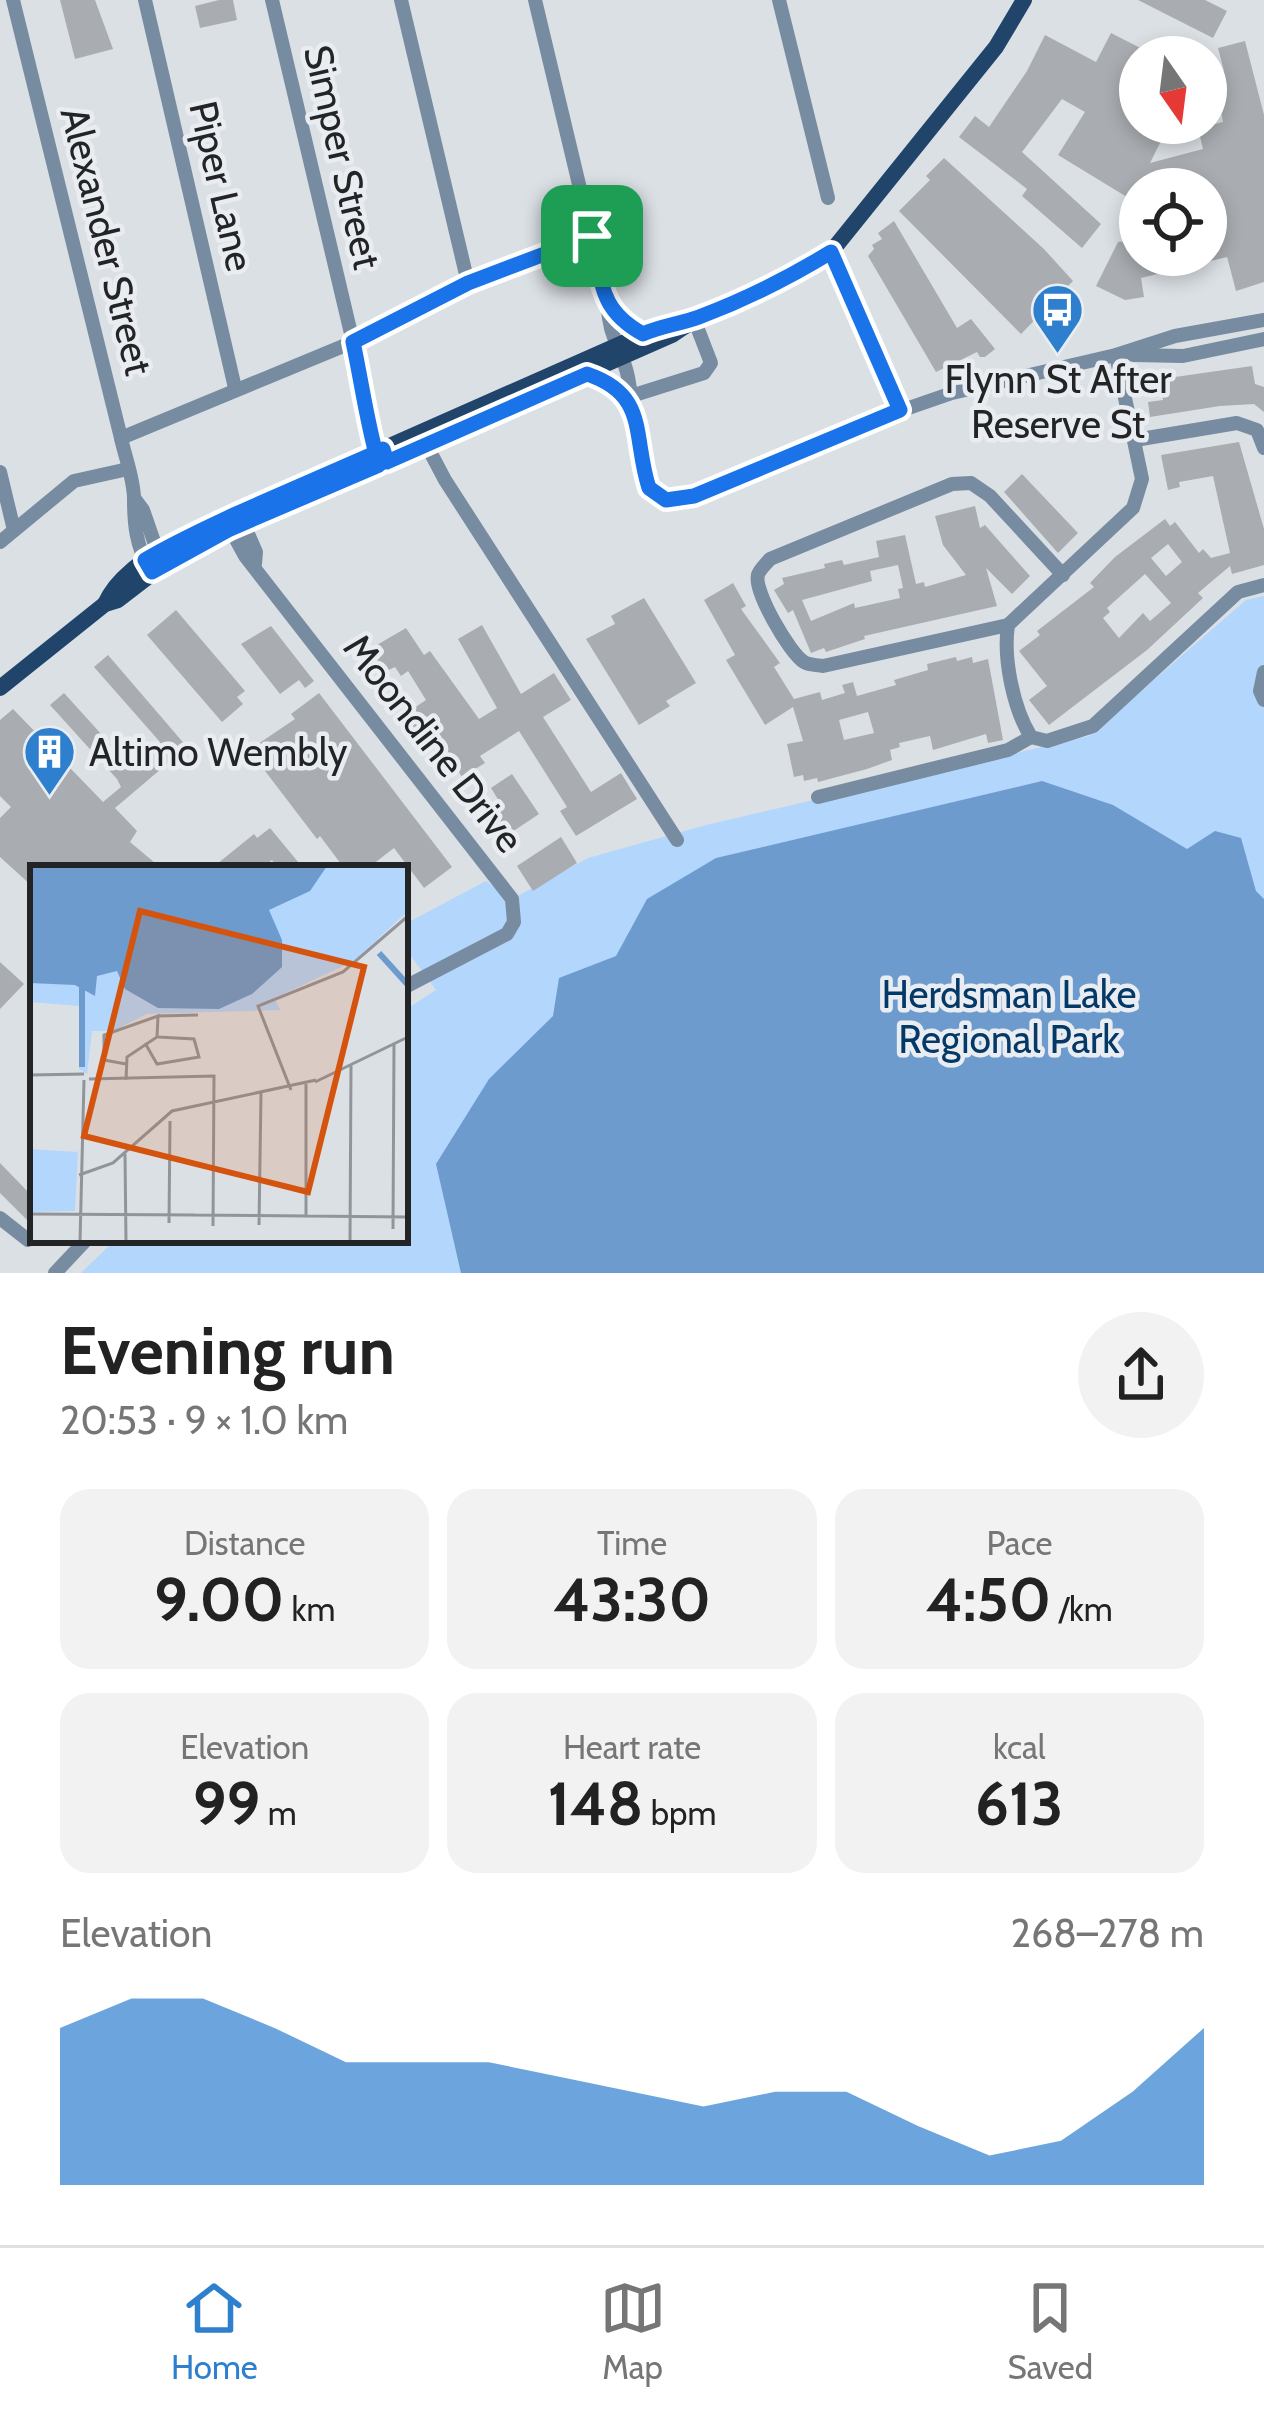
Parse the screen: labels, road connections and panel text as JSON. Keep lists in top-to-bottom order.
{
  "streets": {
    "street": [
      "Simper Street",
      "Piper Lane",
      "Alexander Street",
      "Moondine Drive"
    ]
  },
  "parks": ["Herdsman Lake Regional Park"],
  "places": {
    "bus stop": ["Flynn St After Reserve St"],
    "building": ["Altimo Wembly"]
  },
  "north": "bottom",
  "page": {
    "heading": ["Evening run", "20:53 · 9 × 1.0 km"],
    "stats": [
      ["Distance", "9.00 km"],
      ["Time", "43:30"],
      ["Pace", "4:50 /km"],
      ["Elevation", "99 m"],
      ["Heart rate", "148 bpm"],
      ["kcal", "613"]
    ],
    "chart": ["Elevation", "268–278 m"],
    "tabs": ["Home", "Map", "Saved"]
  }
}
